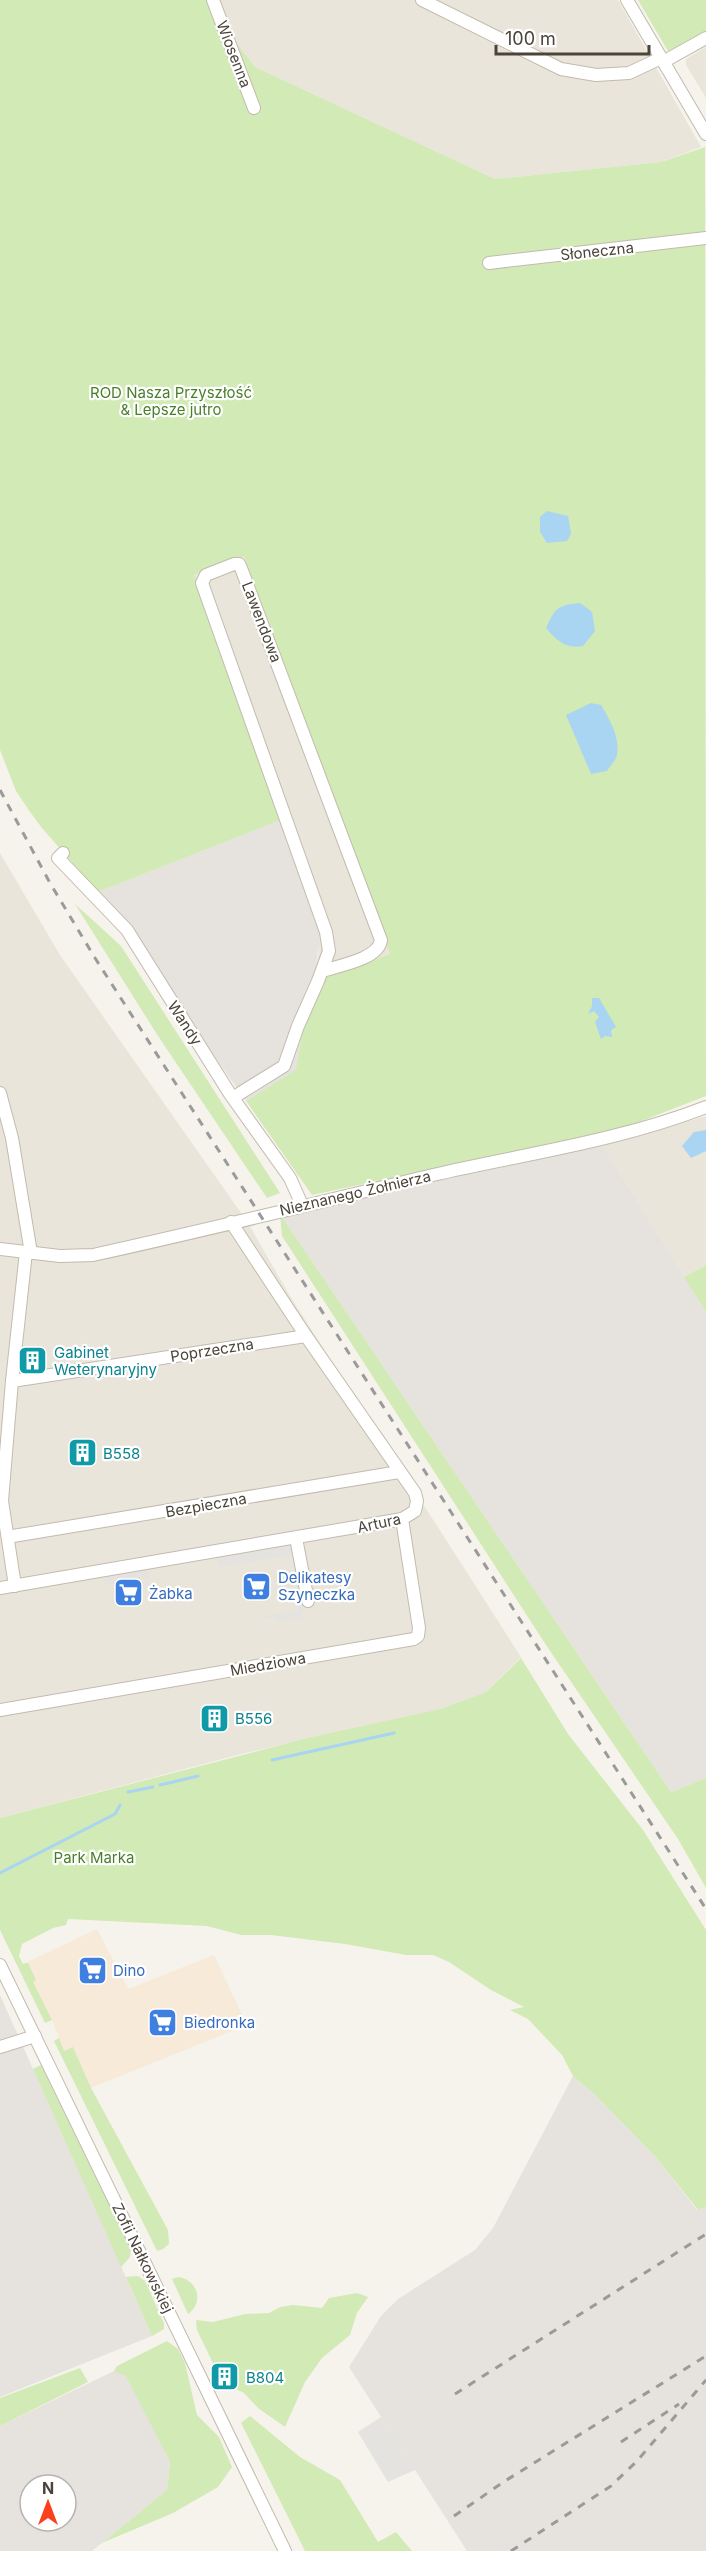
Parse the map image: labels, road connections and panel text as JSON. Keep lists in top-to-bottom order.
{
  "streets": {
    "street": [
      "Wiosenna",
      "Słoneczna",
      "Lawendowa",
      "Wandy",
      "Nieznanego Żołnierza",
      "Poprzeczna",
      "Bezpieczna",
      "Artura",
      "Miedziowa",
      "Zofii Nałkowskiej"
    ]
  },
  "crossings": [
    ["Lawendowa", "Wandy"],
    ["Wandy", "Nieznanego Żołnierza"],
    ["Nieznanego Żołnierza", "Artura"],
    ["Poprzeczna", "Artura"],
    ["Bezpieczna", "Artura"],
    ["Artura", "Miedziowa"]
  ],
  "parks": ["ROD Nasza Przyszłość & Lepsze jutro", "Park Marka"],
  "places": {
    "building": [
      "Gabinet Weterynaryjny",
      "B558",
      "B556",
      "B804"
    ],
    "supermarket": [
      "Delikatesy Szyneczka",
      "Żabka",
      "Dino",
      "Biedronka"
    ]
  },
  "scale_bar": "100 m",
  "north": "top"
}
